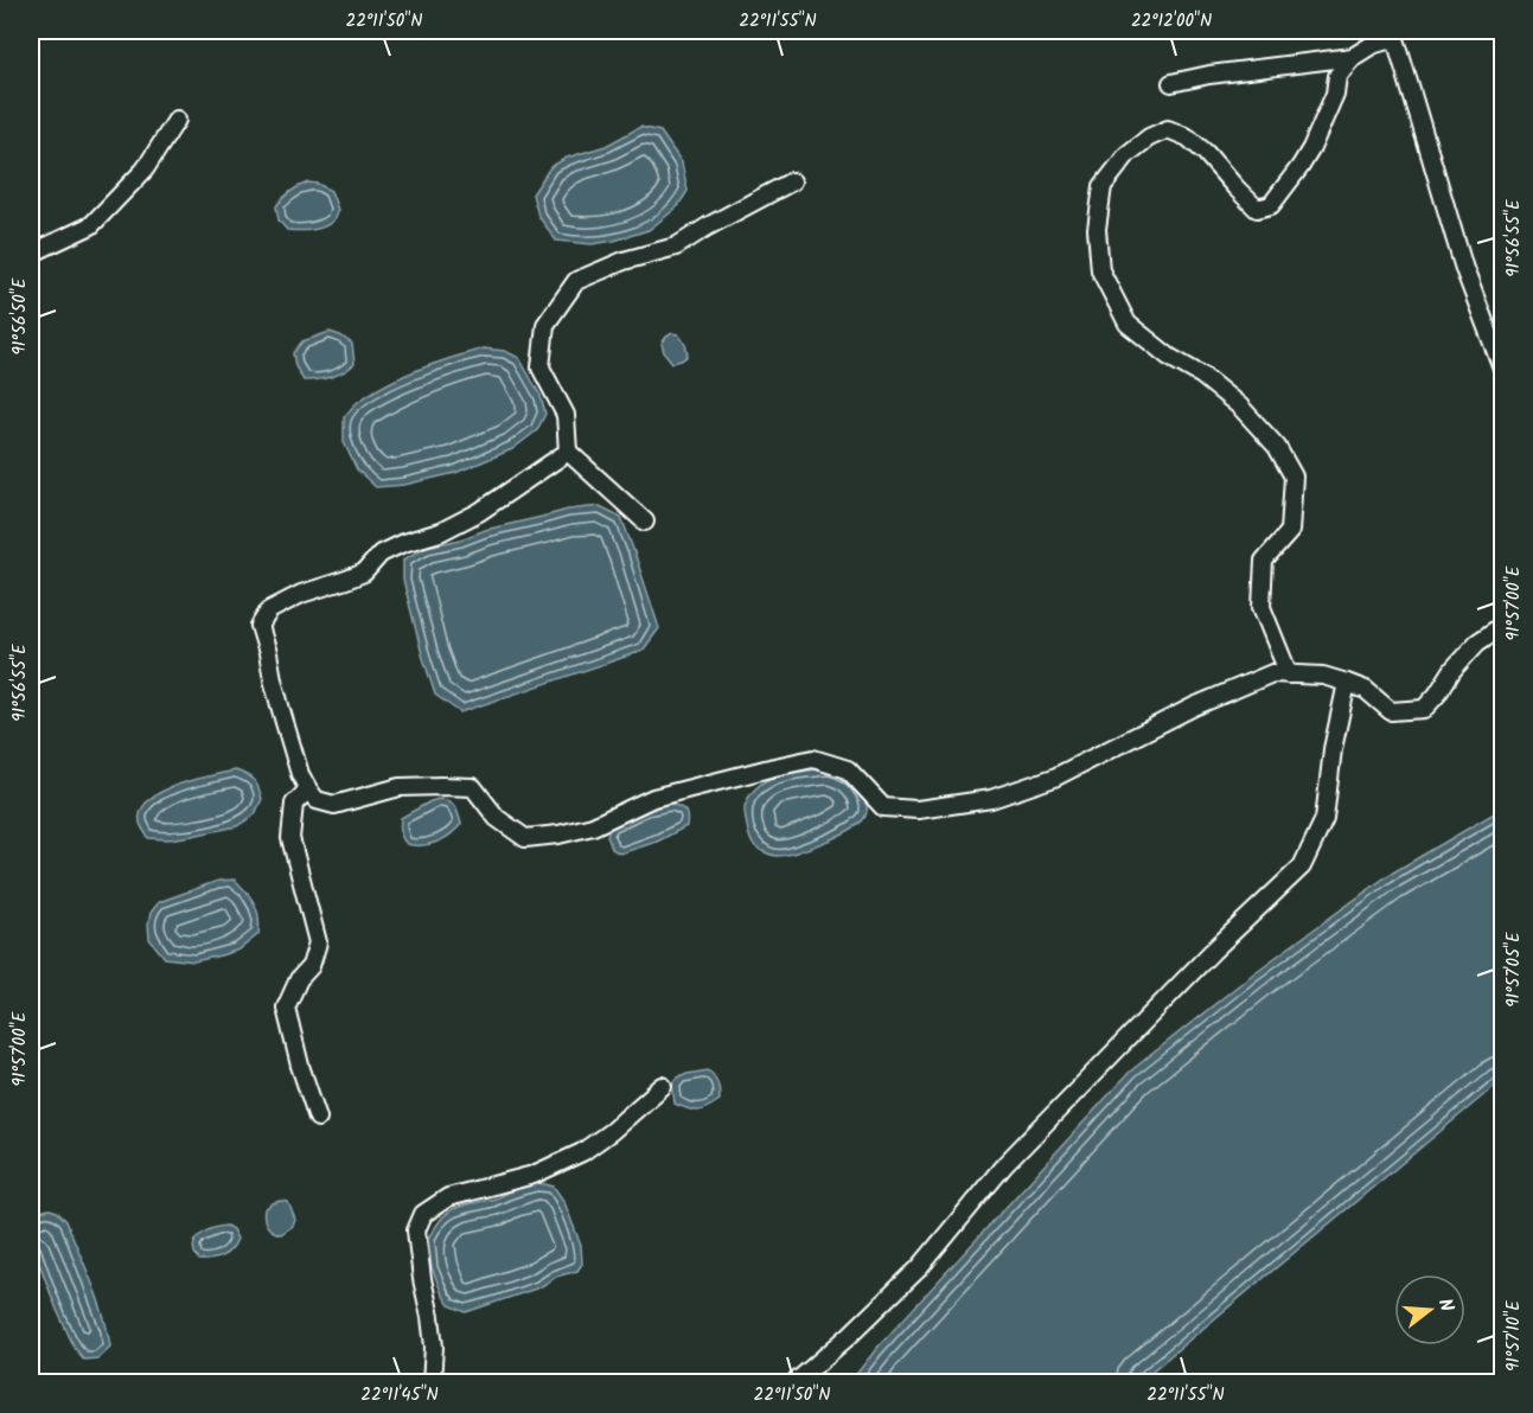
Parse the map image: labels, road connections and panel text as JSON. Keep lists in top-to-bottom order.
{
  "north": "right",
  "coordinates": [
    "22°11'50\"N",
    "22°11'55\"N",
    "22°12'00\"N",
    "91°56'55\"E",
    "91°56'50\"E",
    "91°57'00\"E",
    "91°57'05\"E",
    "91°57'10\"E",
    "22°11'45\"N"
  ]
}
